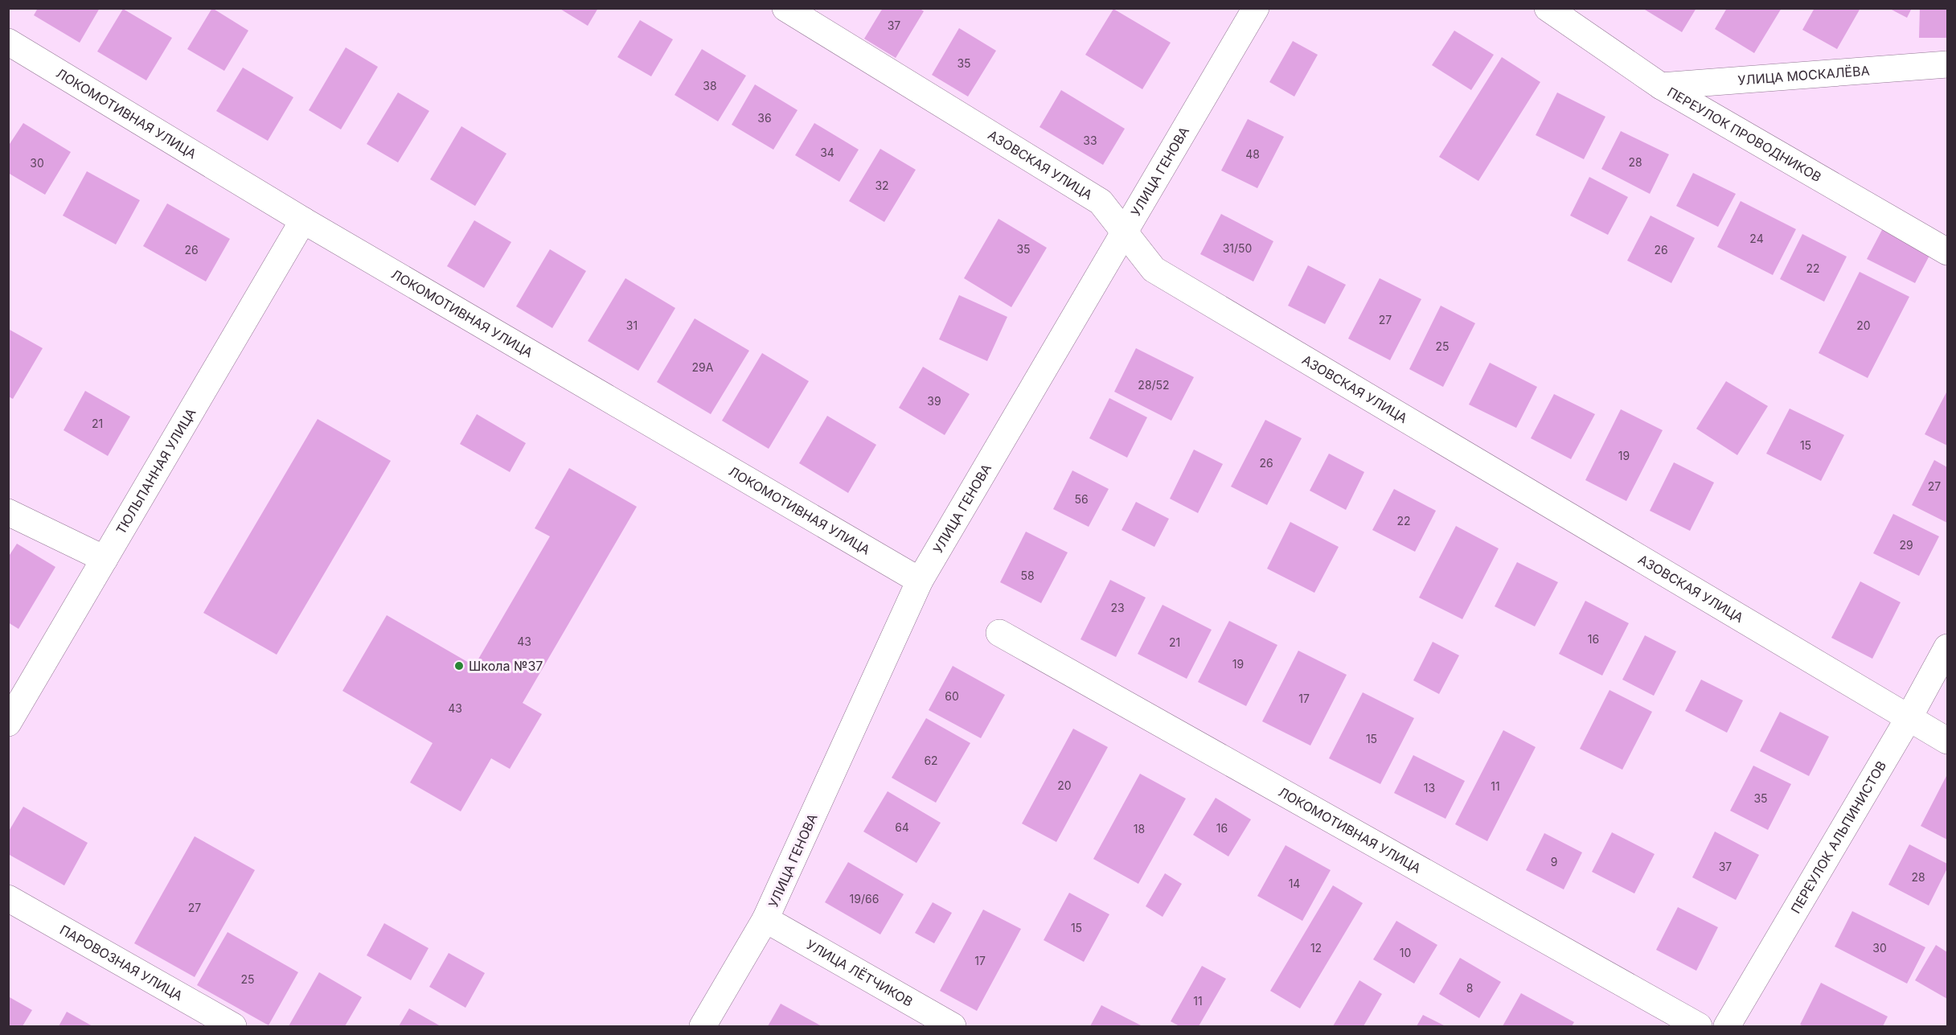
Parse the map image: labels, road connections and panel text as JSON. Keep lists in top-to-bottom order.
{
  "streets": {
    "street": [
      "УЛИЦА МОСКАЛЁВА",
      "ЛОКОМОТИВНАЯ УЛИЦА",
      "ПЕРЕУЛОК ПРОВОДНИКОВ",
      "АЗОВСКАЯ УЛИЦА",
      "УЛИЦА ГЕНОВА",
      "ТЮЛЬПАННАЯ УЛИЦА",
      "ПЕРЕУЛОК АЛЬПИНИСТОВ",
      "ПАРОВОЗНАЯ УЛИЦА",
      "УЛИЦА ЛЁТЧИКОВ"
    ]
  },
  "crossings": [
    ["УЛИЦА МОСКАЛЁВА", "ПЕРЕУЛОК ПРОВОДНИКОВ"],
    ["ЛОКОМОТИВНАЯ УЛИЦА", "УЛИЦА ГЕНОВА"],
    ["ЛОКОМОТИВНАЯ УЛИЦА", "ТЮЛЬПАННАЯ УЛИЦА"],
    ["АЗОВСКАЯ УЛИЦА", "УЛИЦА ГЕНОВА"],
    ["АЗОВСКАЯ УЛИЦА", "ПЕРЕУЛОК АЛЬПИНИСТОВ"],
    ["УЛИЦА ГЕНОВА", "УЛИЦА ЛЁТЧИКОВ"]
  ],
  "places": ["Школа №37"],
  "house_numbers": [
    "37",
    "35",
    "38",
    "36",
    "33",
    "34",
    "48",
    "28",
    "30",
    "32",
    "24",
    "31/50",
    "35",
    "26",
    "26",
    "22",
    "27",
    "31",
    "20",
    "25",
    "29А",
    "28/52",
    "39",
    "21",
    "15",
    "19",
    "26",
    "27",
    "56",
    "22",
    "29",
    "58",
    "23",
    "16",
    "43",
    "21",
    "19",
    "60",
    "17",
    "43",
    "15",
    "62",
    "20",
    "11",
    "13",
    "35",
    "64",
    "16",
    "18",
    "9",
    "37",
    "28",
    "14",
    "19/66",
    "27",
    "15",
    "12",
    "30",
    "10",
    "17",
    "25",
    "8",
    "11"
  ]
}
